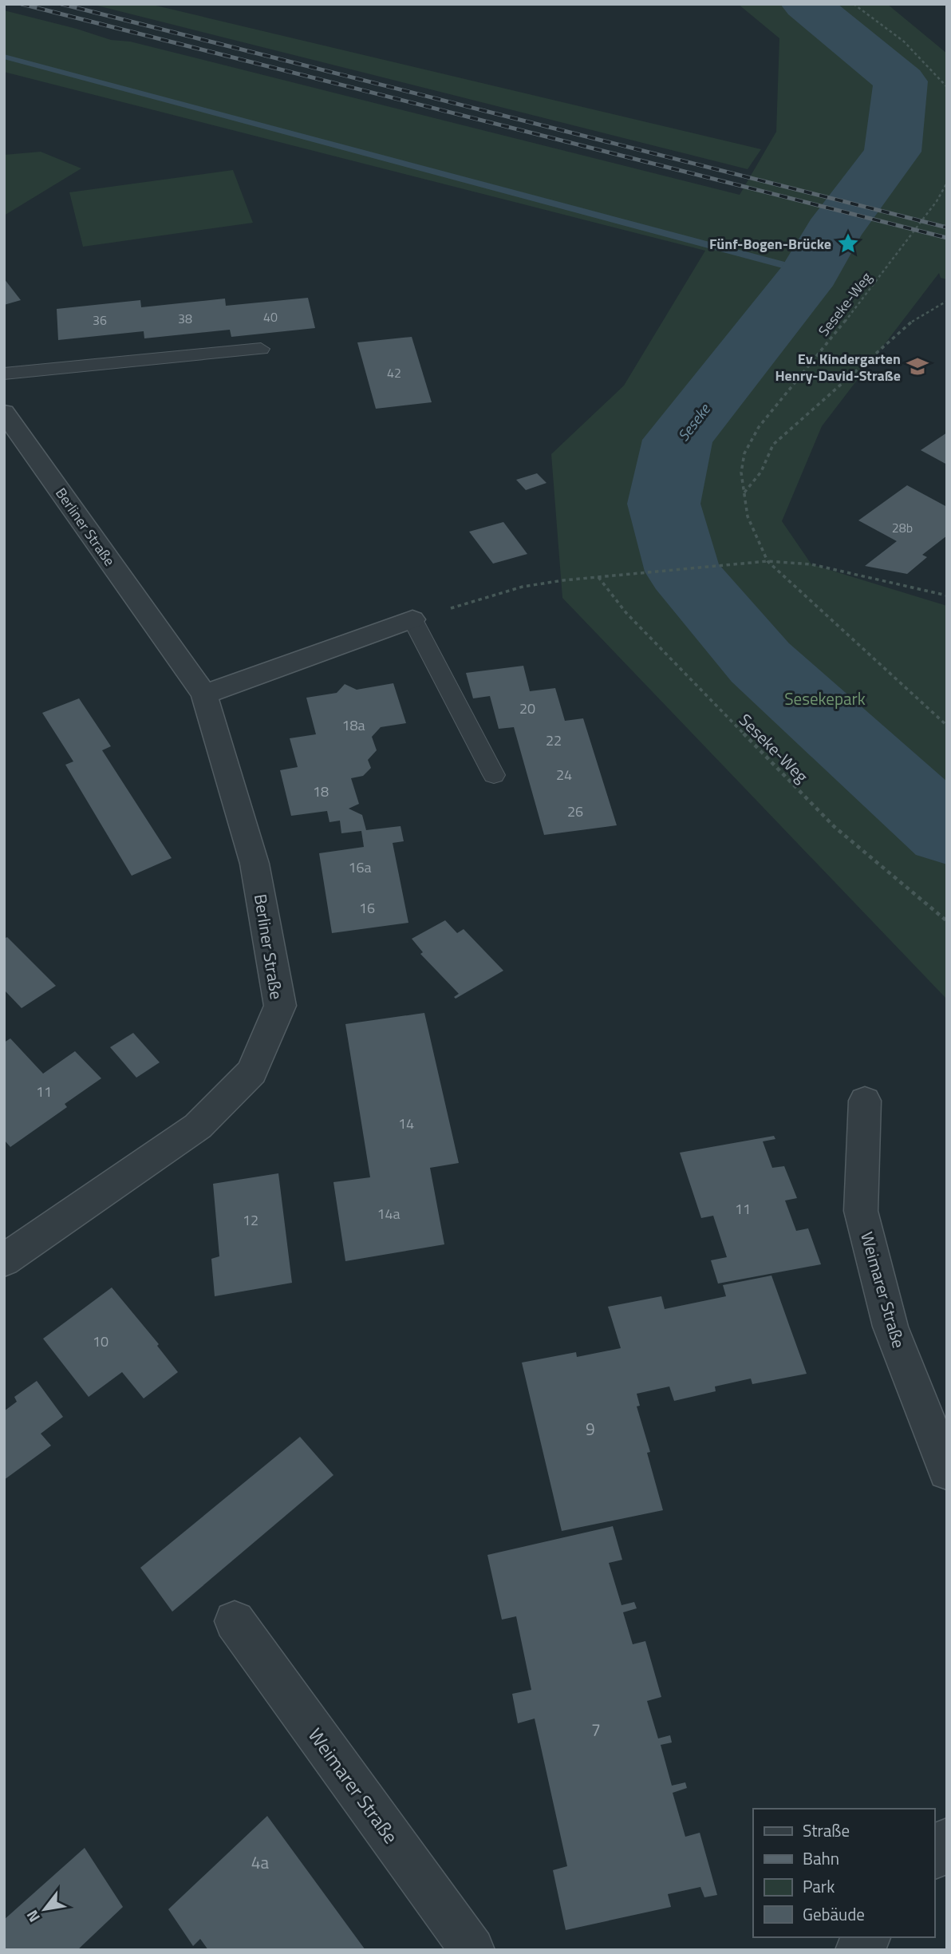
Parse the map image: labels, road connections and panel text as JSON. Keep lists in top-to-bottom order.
{
  "streets": {
    "street": ["Berliner Straße", "Weimarer Straße"],
    "path": ["Seseke-Weg"]
  },
  "water": ["Seseke"],
  "parks": ["Sesekepark"],
  "places": {
    "place": ["Fünf-Bogen-Brücke"],
    "school or university": ["Ev. Kindergarten Henry-David-Straße"]
  },
  "house_numbers": [
    "40",
    "38",
    "36",
    "42",
    "28b",
    "20",
    "18a",
    "22",
    "24",
    "18",
    "26",
    "16a",
    "16",
    "11",
    "14",
    "11",
    "14a",
    "12",
    "10",
    "9",
    "7",
    "4a"
  ],
  "legend": [
    "Straße",
    "Bahn",
    "Park",
    "Gebäude"
  ],
  "north": "bottom left"
}
